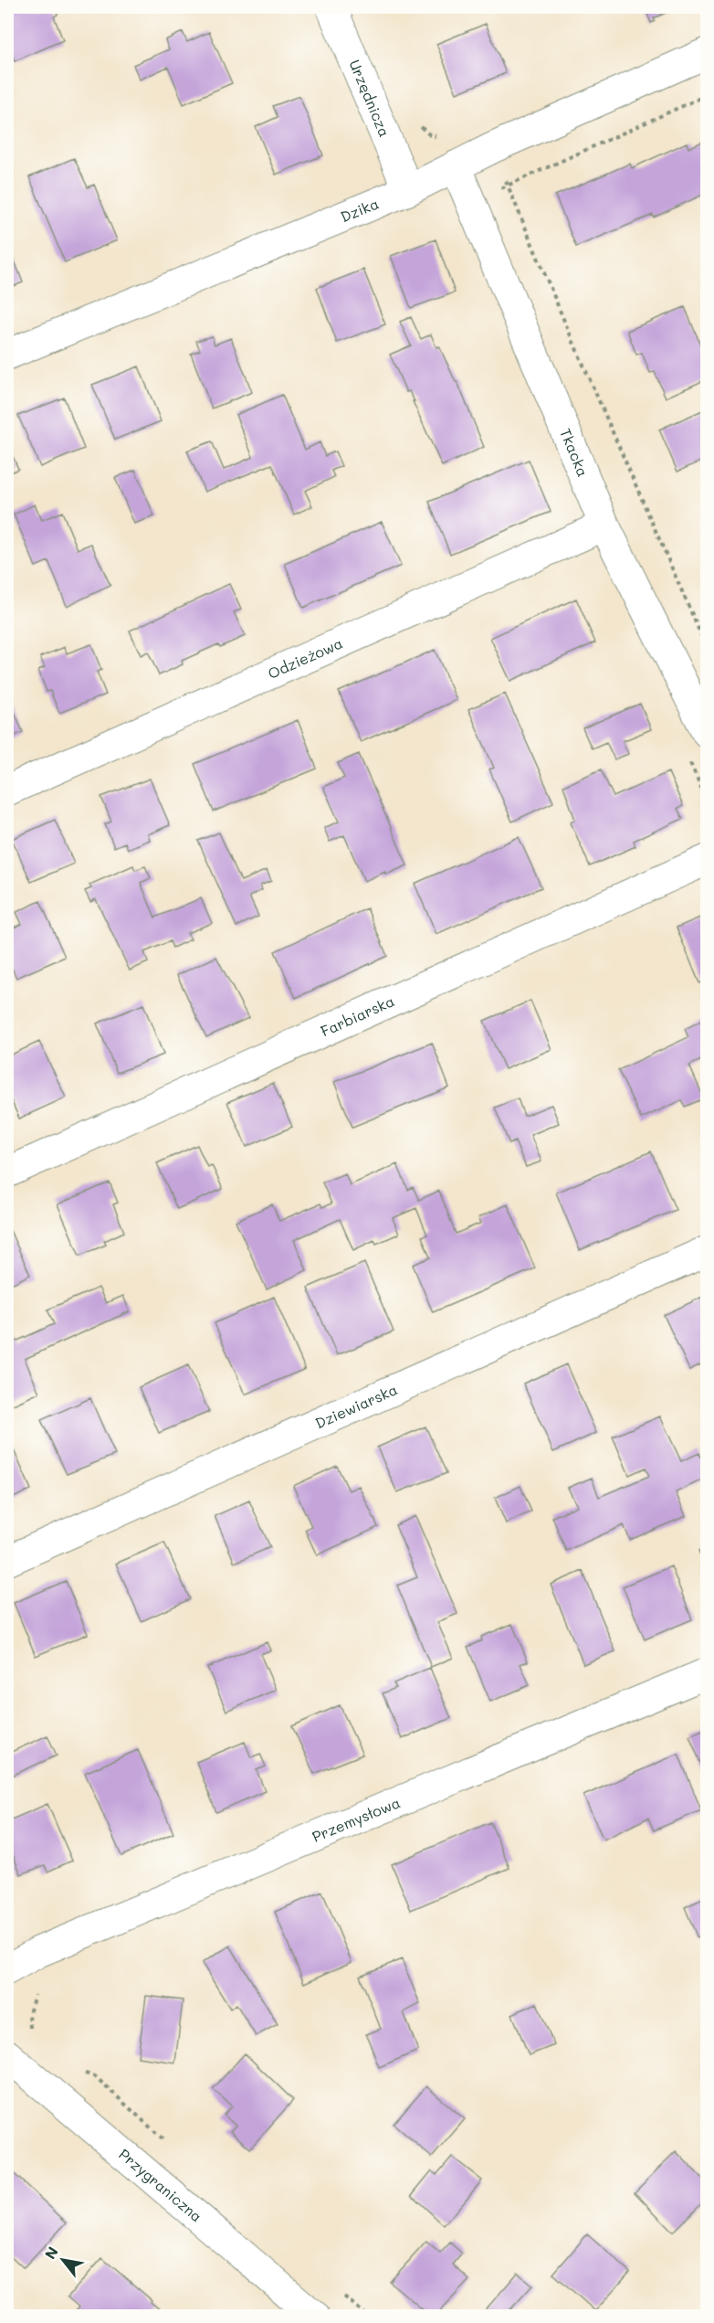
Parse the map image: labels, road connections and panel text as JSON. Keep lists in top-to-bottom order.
{
  "streets": {
    "street": [
      "Urzędnicza",
      "Dzika",
      "Tkacka",
      "Odzieżowa",
      "Farbiarska",
      "Dziewiarska",
      "Przemysłowa",
      "Przygraniczna"
    ]
  },
  "crossings": [
    ["Urzędnicza", "Dzika"],
    ["Dzika", "Tkacka"],
    ["Tkacka", "Odzieżowa"]
  ],
  "north": "top left"
}
